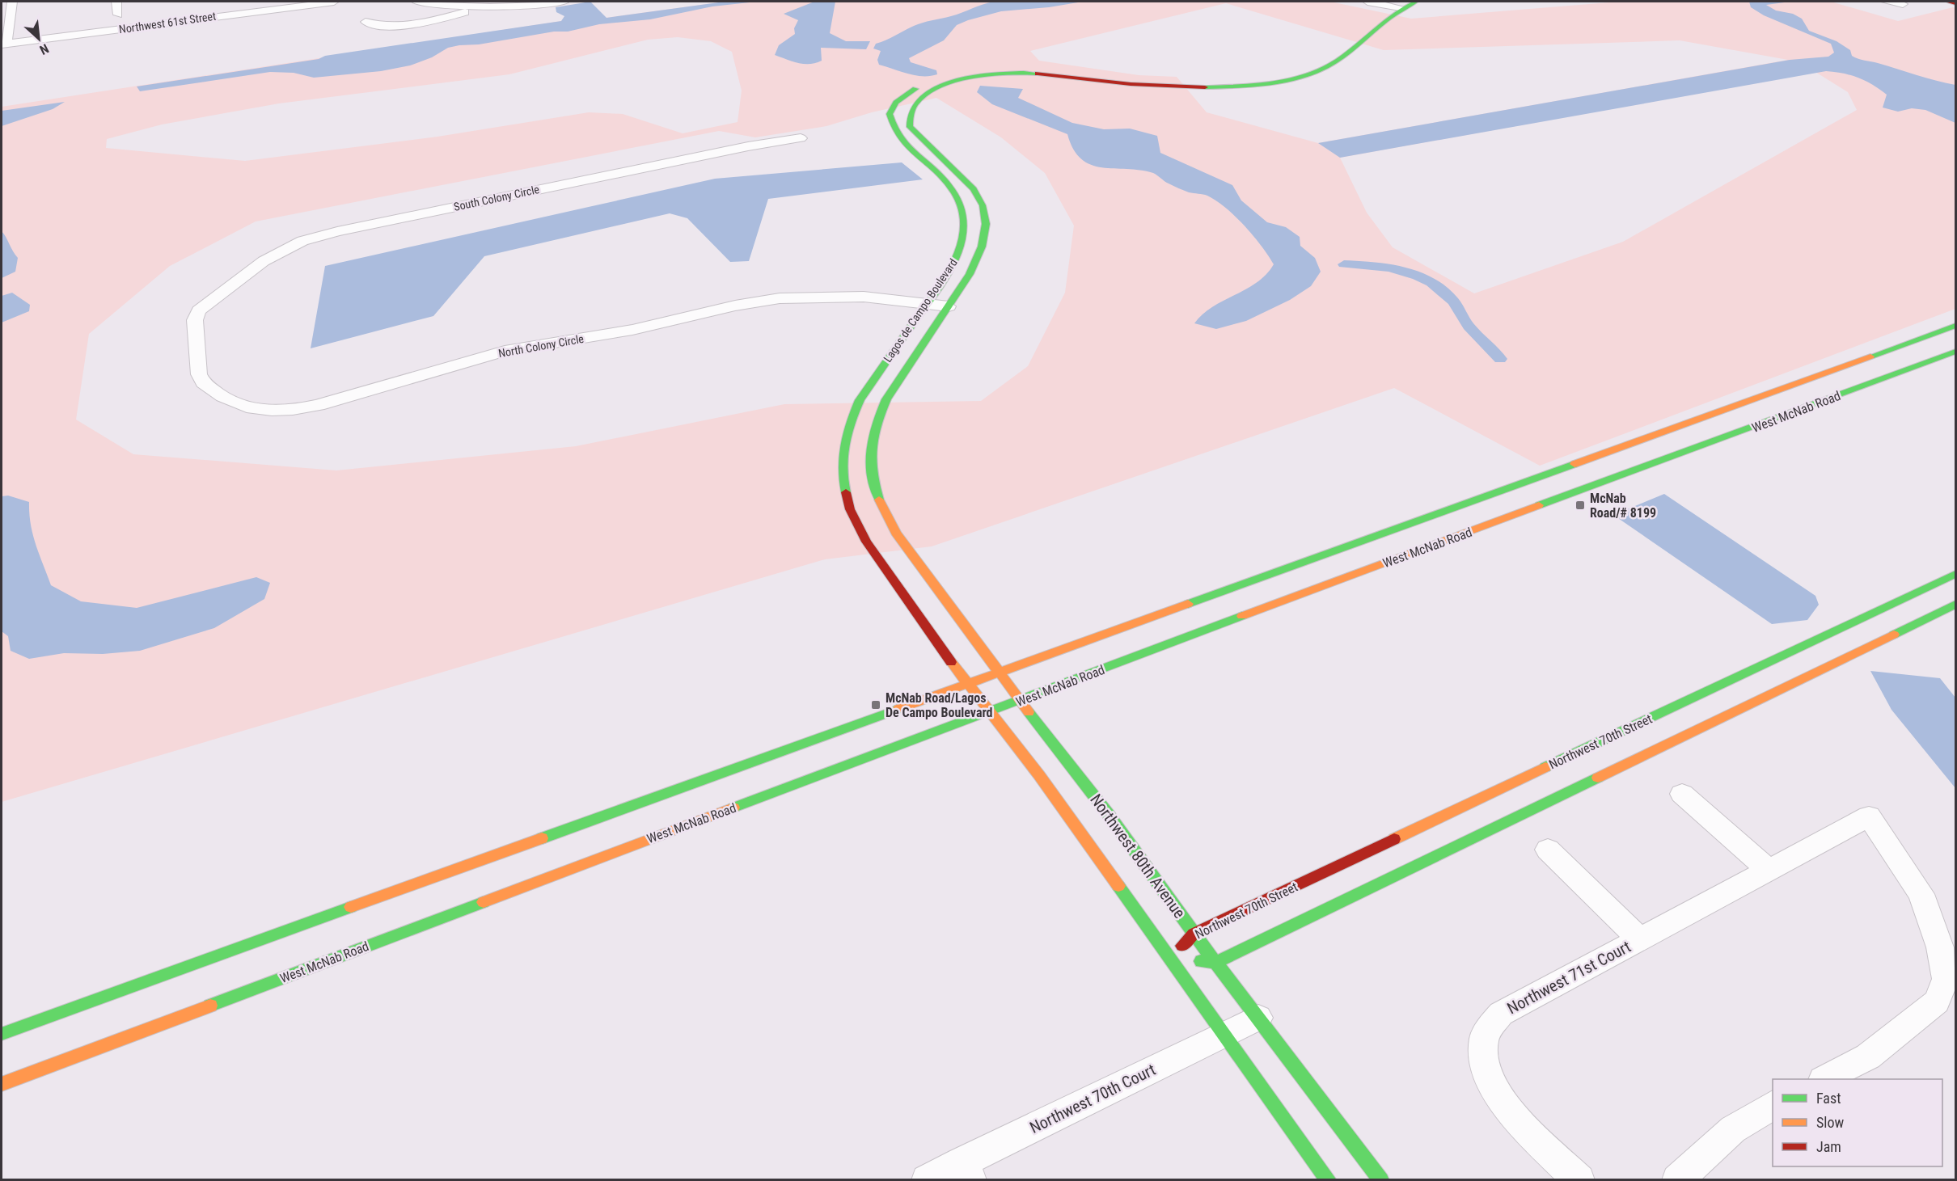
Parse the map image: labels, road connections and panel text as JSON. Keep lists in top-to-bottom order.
{
  "streets": {
    "street": [
      "Northwest 61st Street",
      "South Colony Circle",
      "Lagos de Campo Boulevard",
      "North Colony Circle",
      "West McNab Road",
      "Northwest 70th Street",
      "Northwest 80th Avenue",
      "Northwest 71st Court",
      "Northwest 70th Court"
    ]
  },
  "crossings": [
    ["South Colony Circle", "North Colony Circle"],
    ["Lagos de Campo Boulevard", "North Colony Circle"],
    ["Lagos de Campo Boulevard", "West McNab Road"],
    ["Lagos de Campo Boulevard", "Northwest 80th Avenue"],
    ["West McNab Road", "Northwest 80th Avenue"],
    ["Northwest 70th Street", "Northwest 80th Avenue"],
    ["Northwest 80th Avenue", "Northwest 70th Court"]
  ],
  "places": {
    "transit": ["McNab Road/# 8199", "McNab Road/Lagos De Campo Boulevard"]
  },
  "legend": ["Fast", "Slow", "Jam"],
  "north": "bottom right"
}
